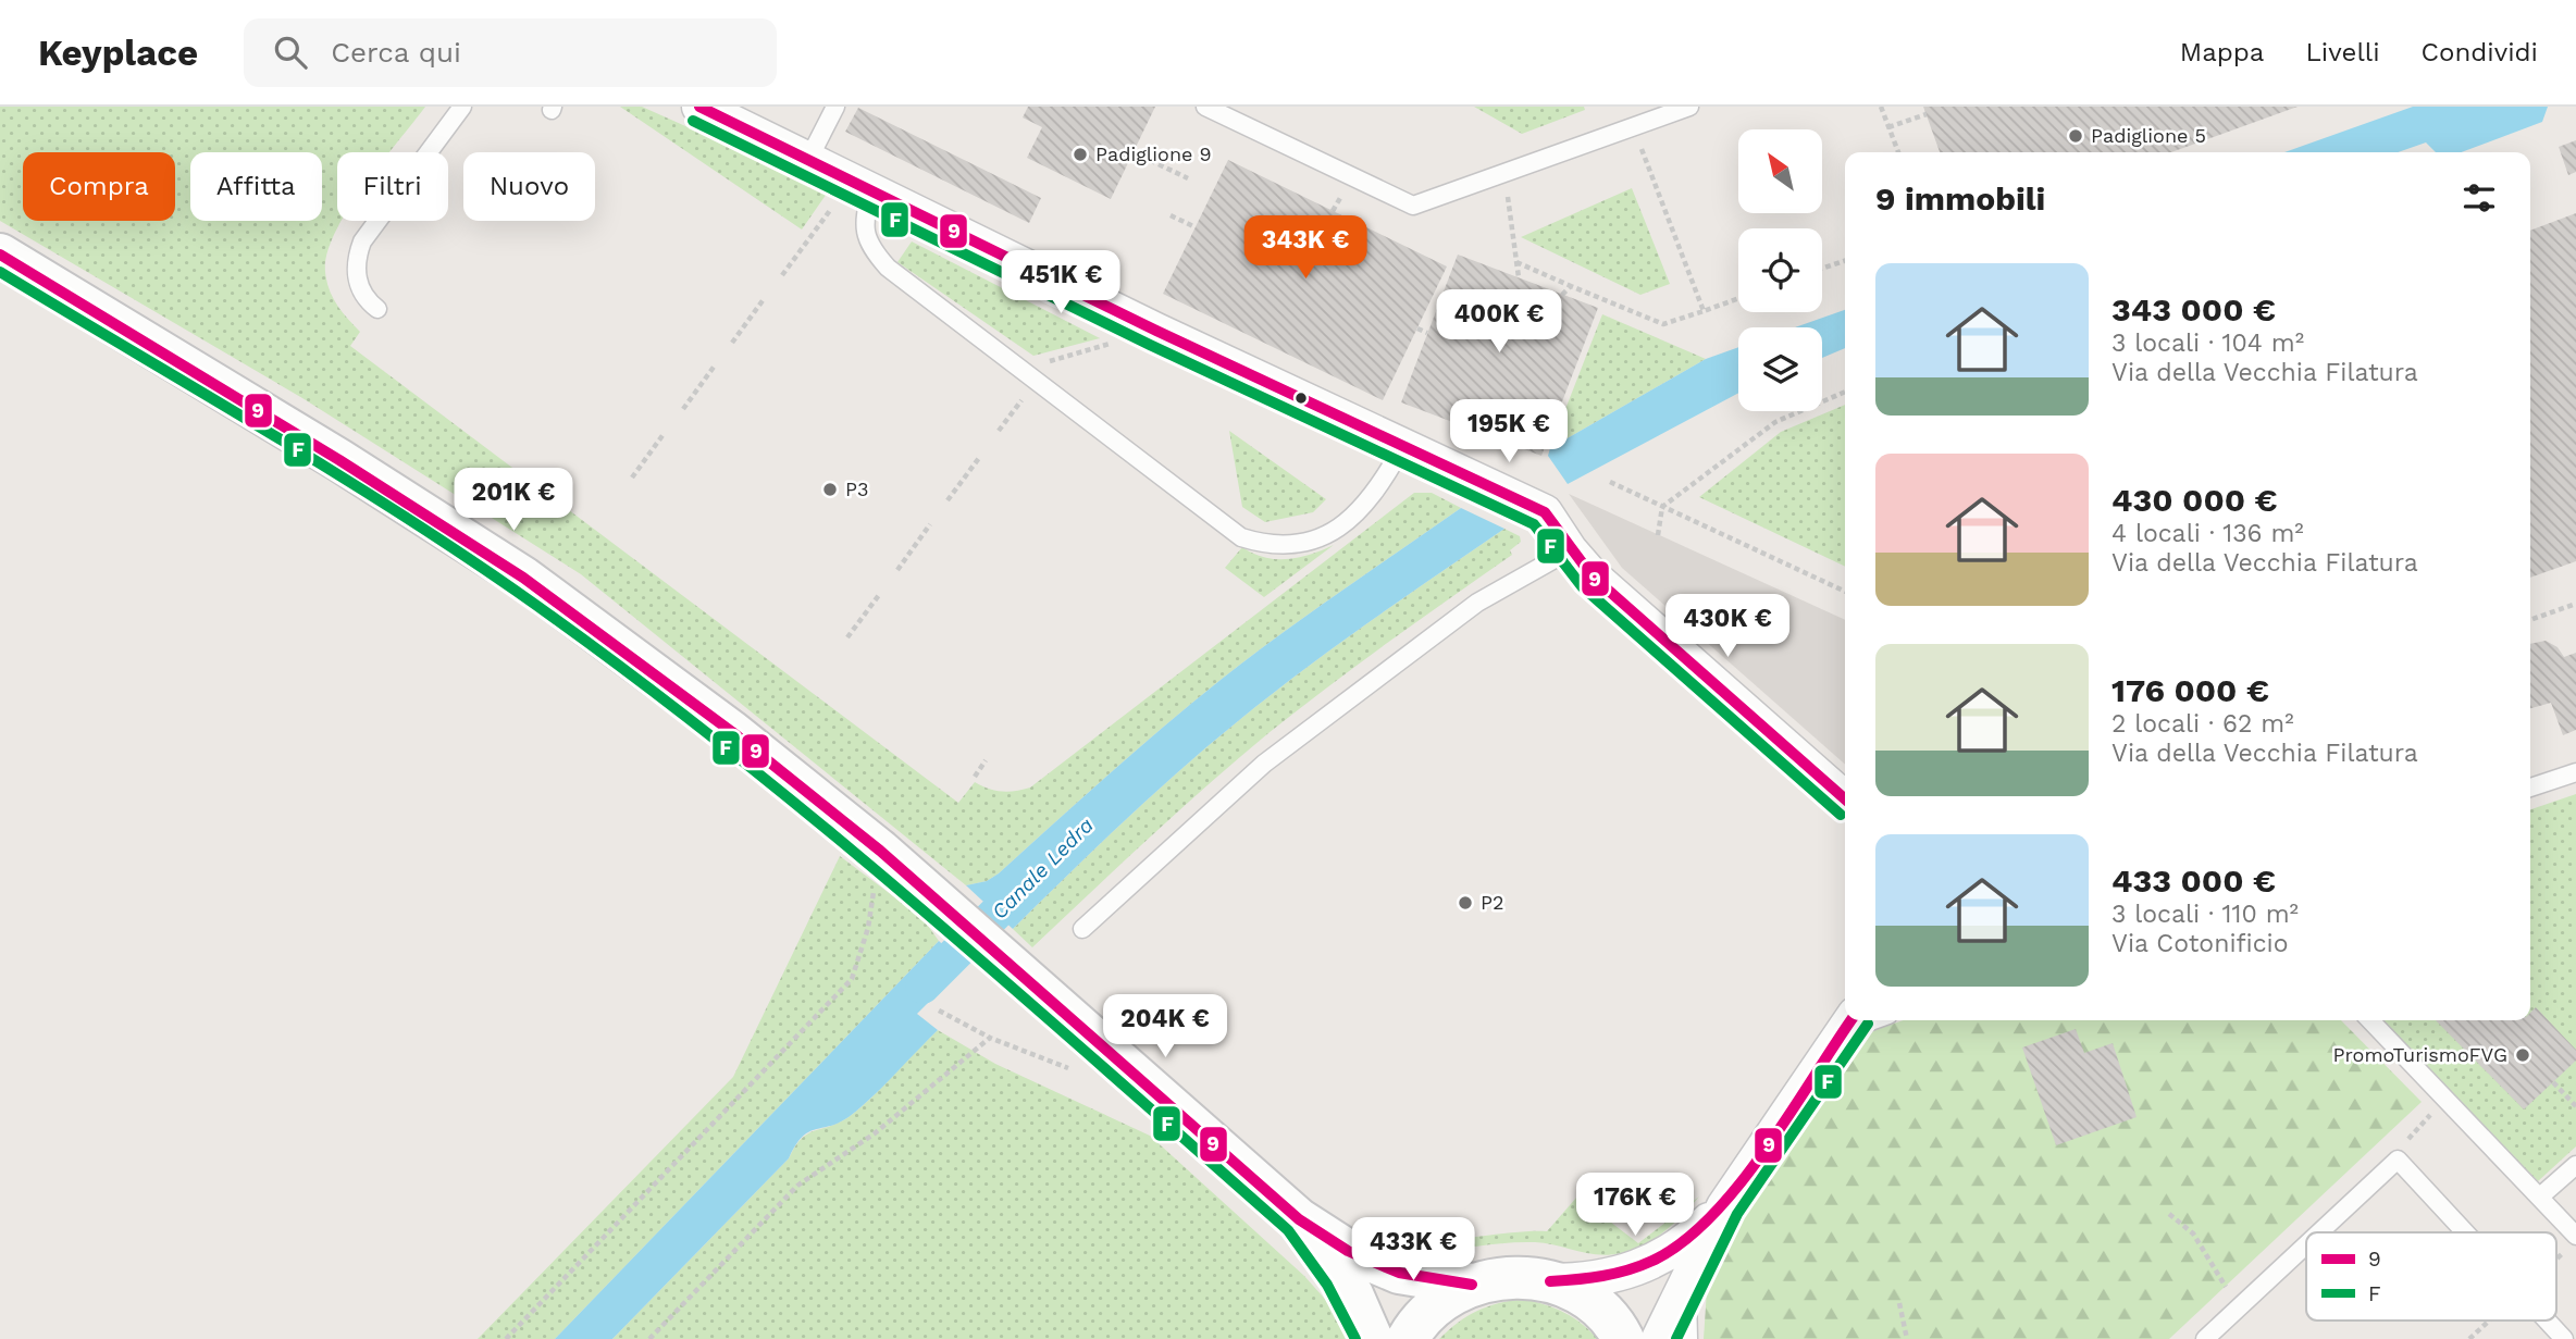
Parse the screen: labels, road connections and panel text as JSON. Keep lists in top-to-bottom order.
{
  "water": ["Canale Ledra"],
  "places": [
    "Padiglione 5",
    "Padiglione 9",
    "P3",
    "P2",
    "PromoTurismoFVG"
  ],
  "lines": ["transit line 9", "transit line F"],
  "legend": ["9", "F"],
  "north": "top left",
  "page": {
    "header": "Keyplace",
    "search": "Cerca qui",
    "nav": ["Mappa", "Livelli", "Condividi"],
    "chip": [
      "Compra",
      "Affitta",
      "Filtri",
      "Nuovo"
    ],
    "heading": "9 immobili",
    "price": [
      "343K €",
      "451K €",
      "400K €",
      "195K €",
      "201K €",
      "430K €",
      "204K €",
      "176K €",
      "433K €"
    ],
    "list": [
      {
        "name": "343 000 €",
        "note": "3 locali · 104 m² · Via della Vecchia Filatura"
      },
      {
        "name": "430 000 €",
        "note": "4 locali · 136 m² · Via della Vecchia Filatura"
      },
      {
        "name": "176 000 €",
        "note": "2 locali · 62 m² · Via della Vecchia Filatura"
      },
      {
        "name": "433 000 €",
        "note": "3 locali · 110 m² · Via Cotonificio"
      }
    ]
  }
}
